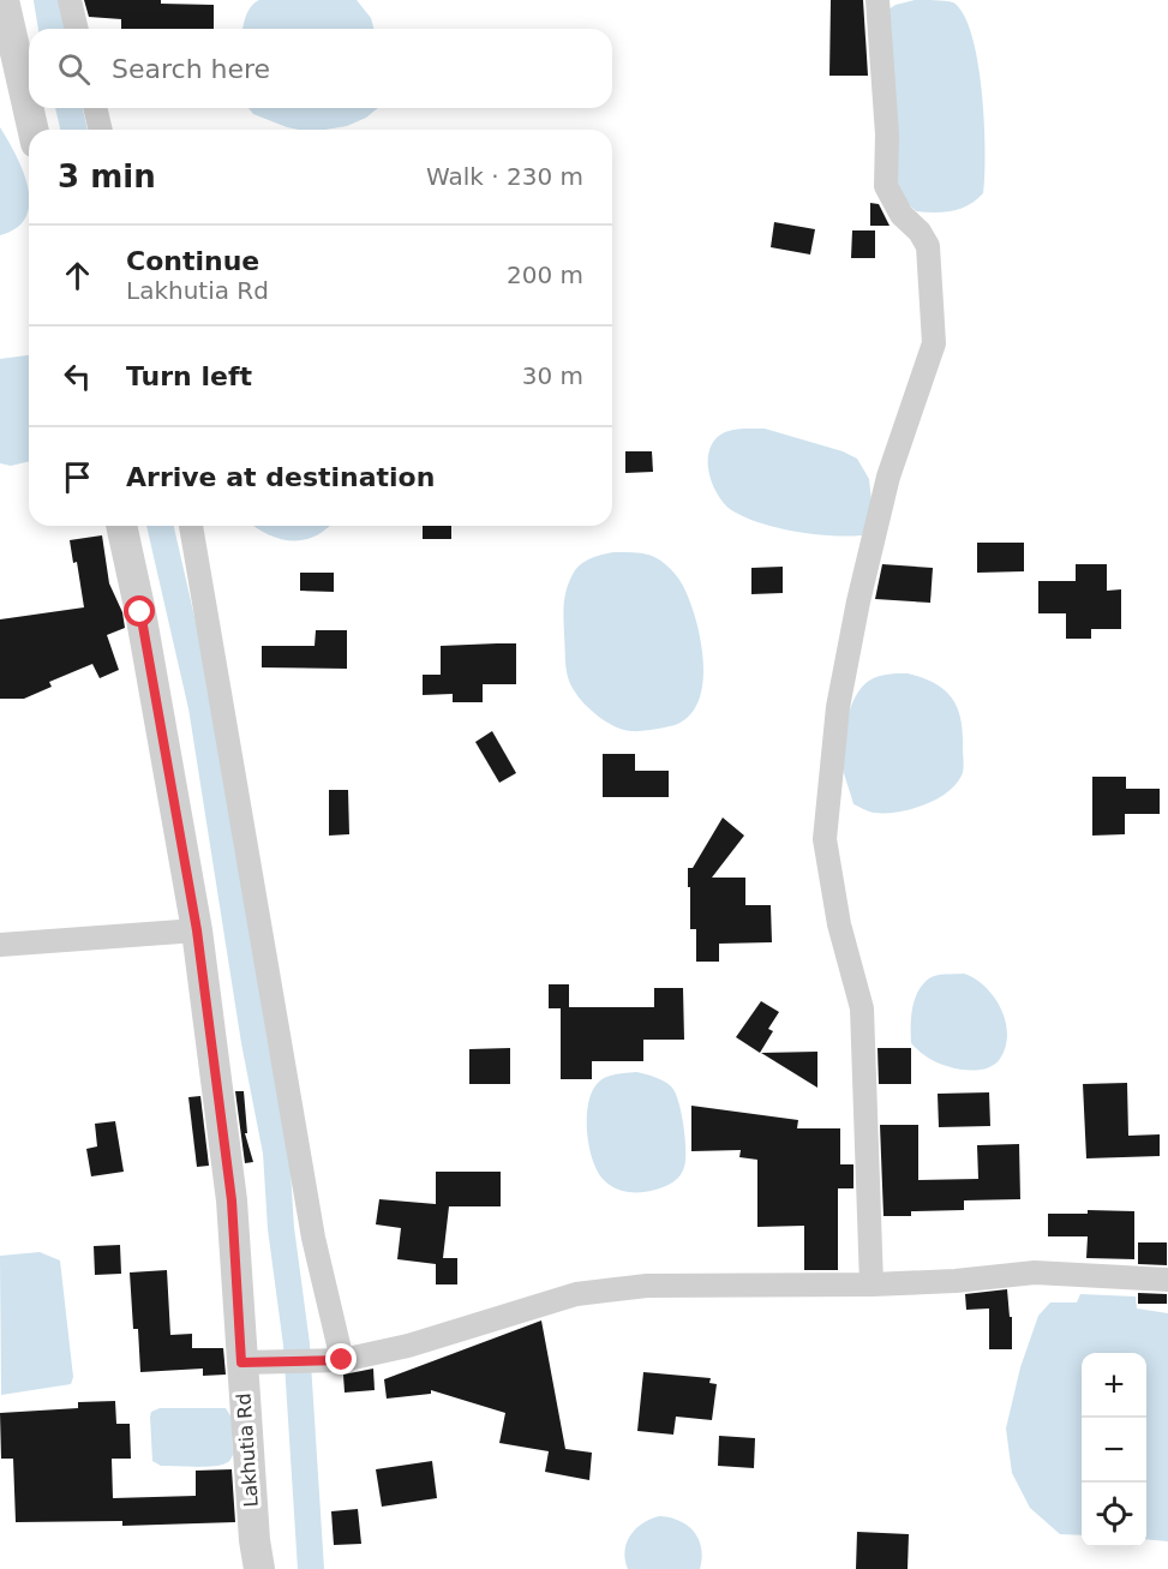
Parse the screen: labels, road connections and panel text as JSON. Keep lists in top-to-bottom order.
{
  "streets": {
    "street": ["Lakhutia Rd"]
  },
  "page": {
    "search": "Search here",
    "heading": ["3 min", "Walk · 230 m"],
    "list": [
      ["Continue", "Lakhutia Rd", "200 m"],
      ["Turn left", "30 m"],
      "Arrive at destination"
    ],
    "map_buttons": ["+", "−"]
  }
}
